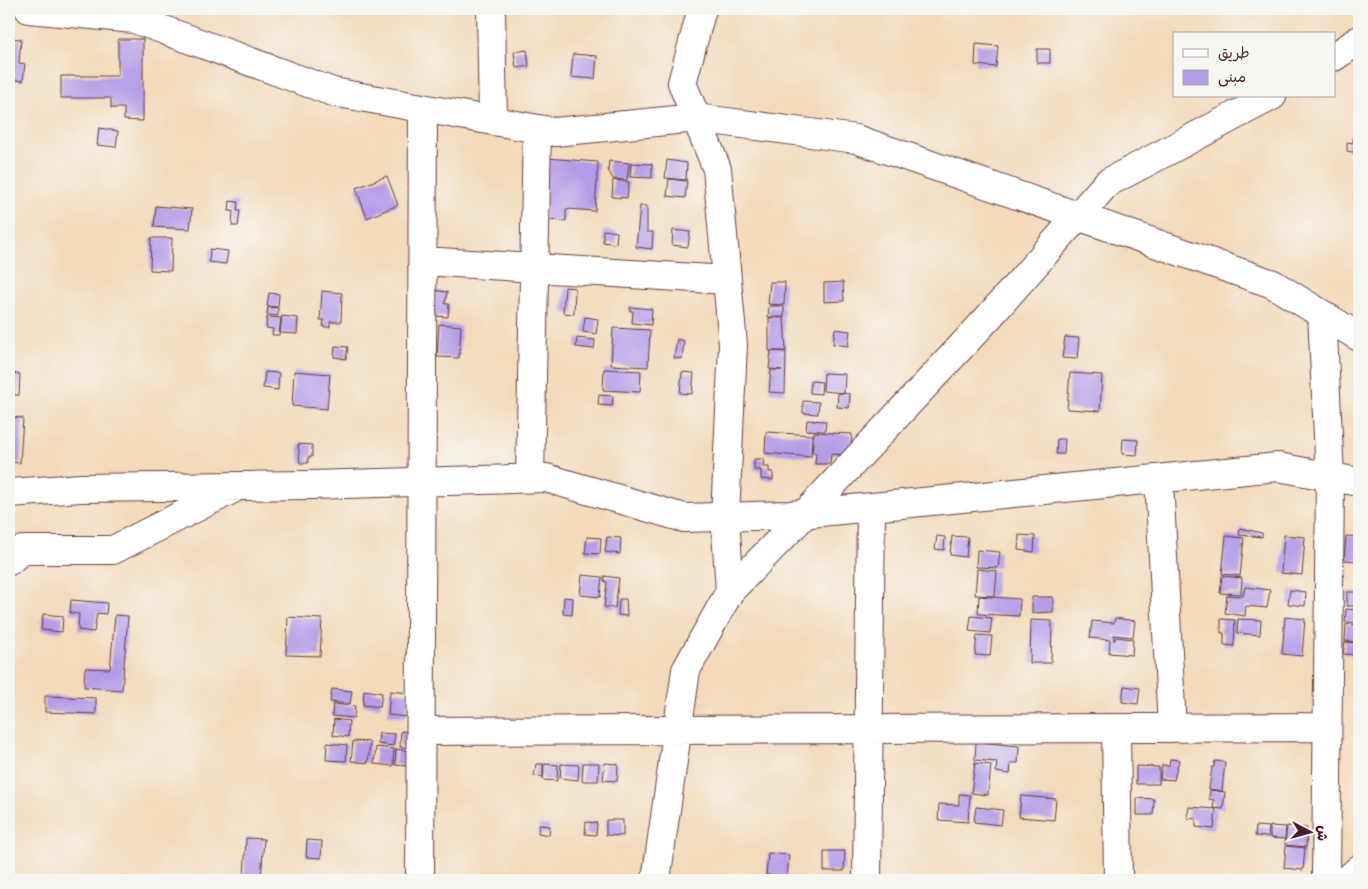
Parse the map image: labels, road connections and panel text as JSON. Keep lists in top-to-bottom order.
{
  "legend": ["طريق", "مبنى"],
  "north": "right"
}
